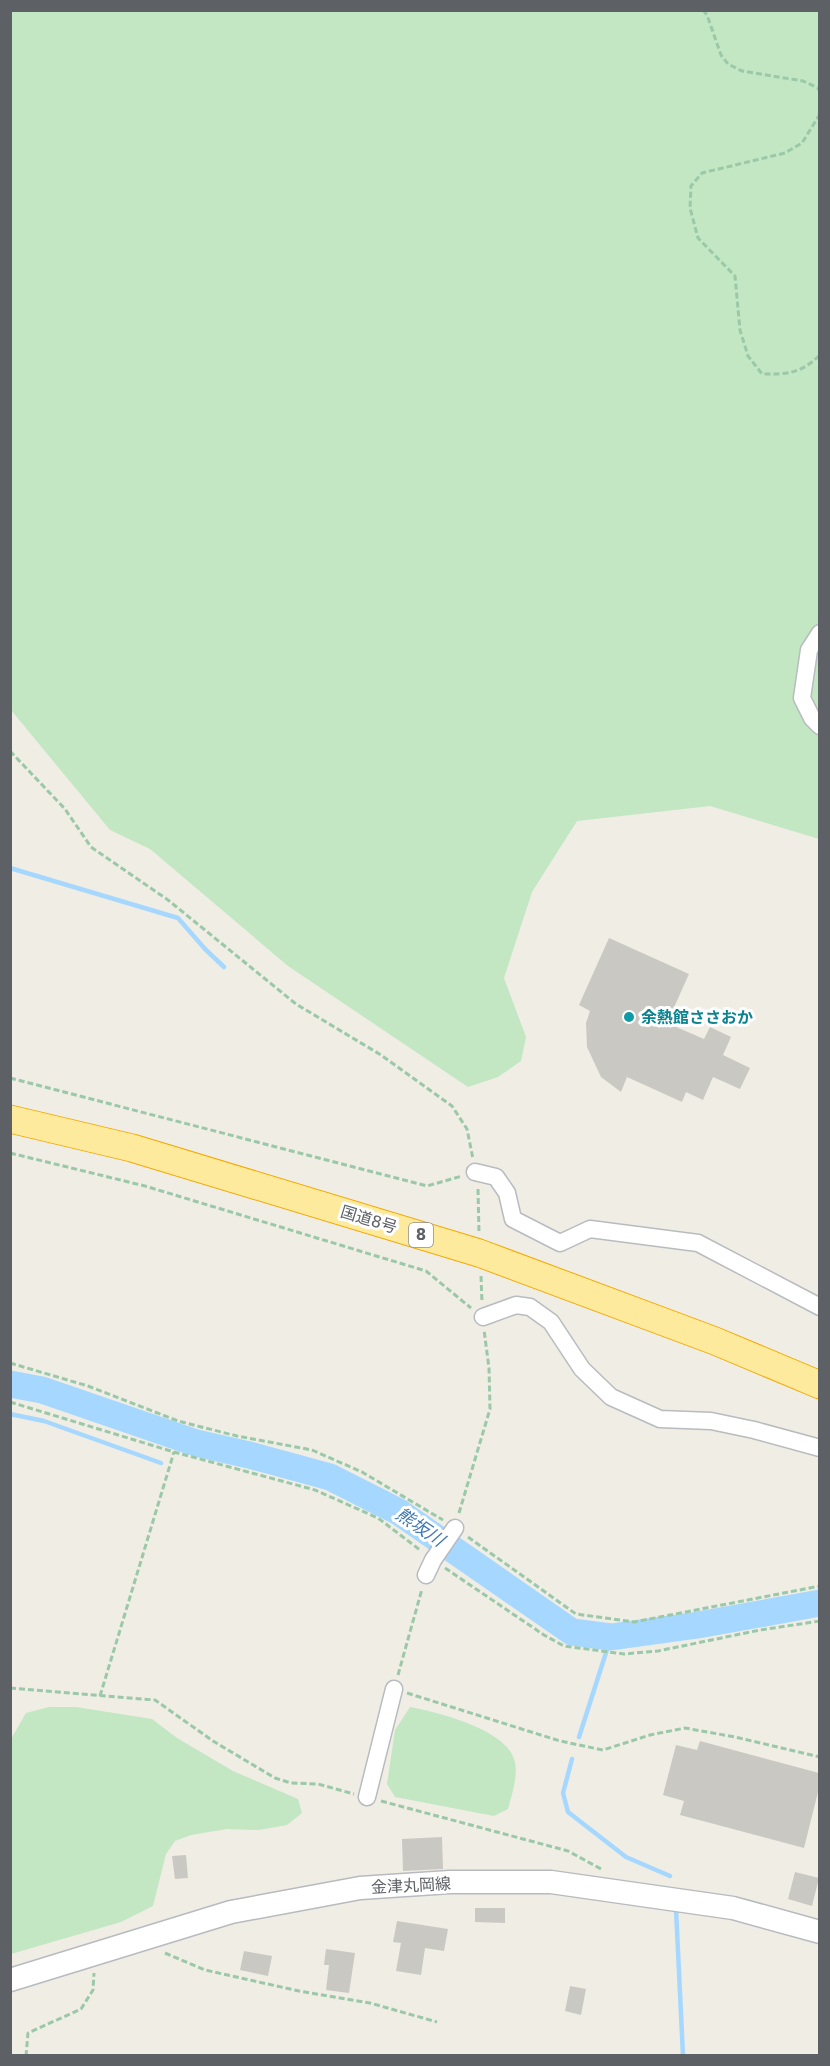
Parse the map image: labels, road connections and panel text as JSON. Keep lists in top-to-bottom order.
{
  "streets": {
    "highway": ["国道8号", "8"],
    "main road": ["金津丸岡線"]
  },
  "water": ["熊坂川"],
  "places": ["余熱館ささおか"]
}
